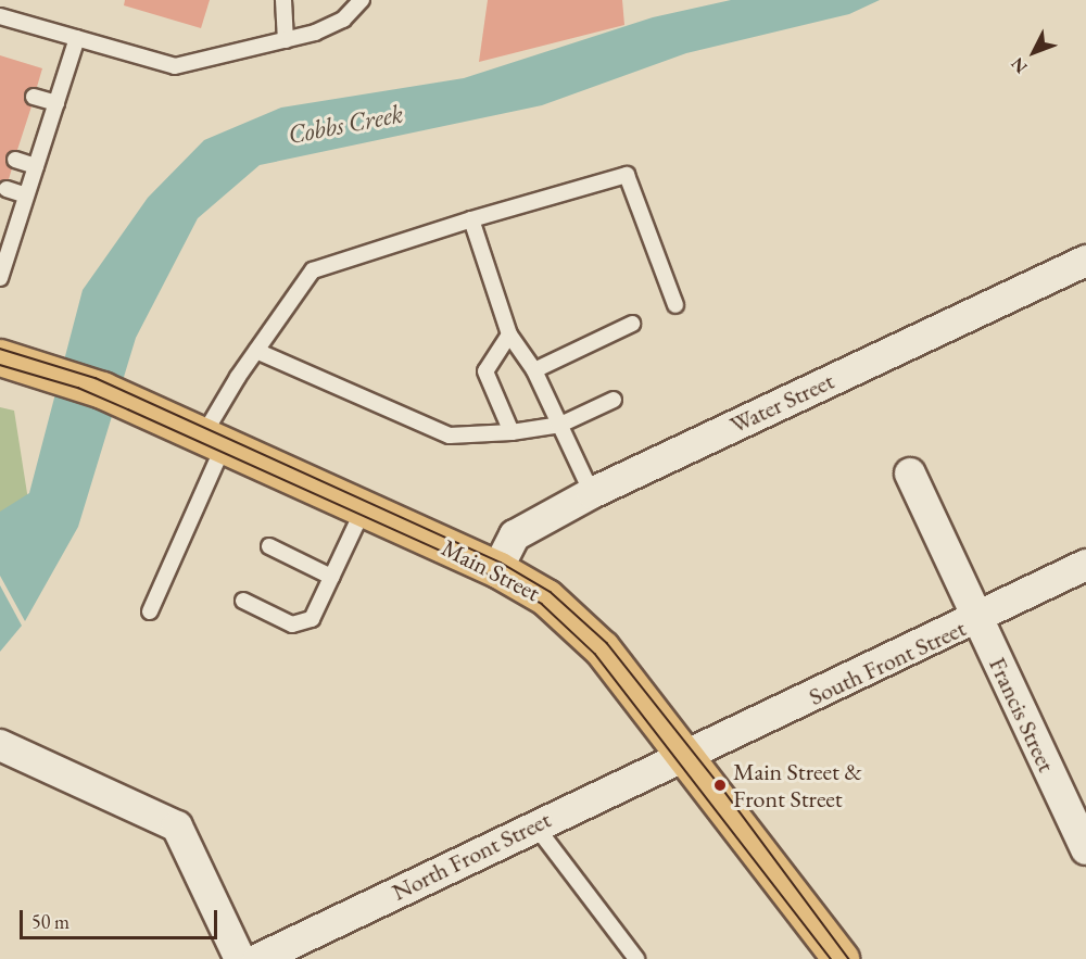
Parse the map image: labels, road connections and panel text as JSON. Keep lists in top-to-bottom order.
{
  "streets": {
    "main road": ["Main Street"],
    "street": [
      "Water Street",
      "South Front Street",
      "Francis Street",
      "North Front Street"
    ]
  },
  "crossings": [
    ["Water Street", "Main Street"],
    ["Main Street", "South Front Street"],
    ["Main Street", "North Front Street"],
    ["South Front Street", "Francis Street"],
    ["South Front Street", "North Front Street"]
  ],
  "water": ["Cobbs Creek"],
  "places": ["Main Street & Front Street"],
  "scale_bar": "50 m",
  "north": "bottom left"
}
